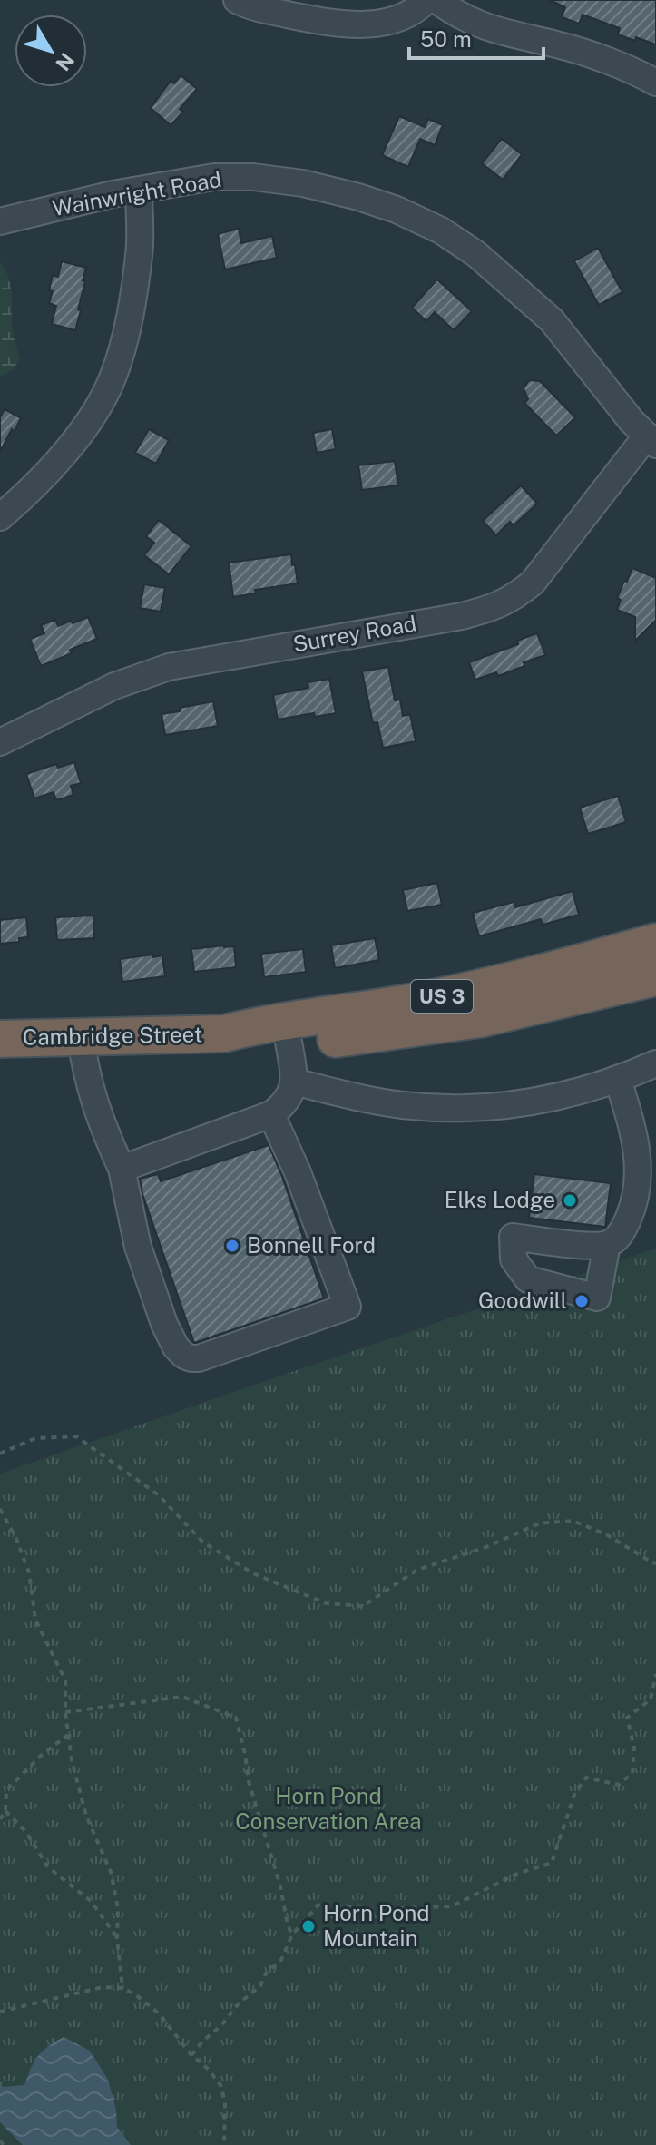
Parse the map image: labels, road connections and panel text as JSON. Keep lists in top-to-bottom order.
{
  "streets": {
    "highway": ["US 3", "Cambridge Street"],
    "street": ["Wainwright Road", "Surrey Road"]
  },
  "crossings": [
    ["Wainwright Road", "Surrey Road"]
  ],
  "parks": ["Horn Pond Conservation Area"],
  "places": [
    "Elks Lodge",
    "Bonnell Ford",
    "Goodwill",
    "Horn Pond Mountain"
  ],
  "scale_bar": "50 m",
  "north": "bottom right"
}
